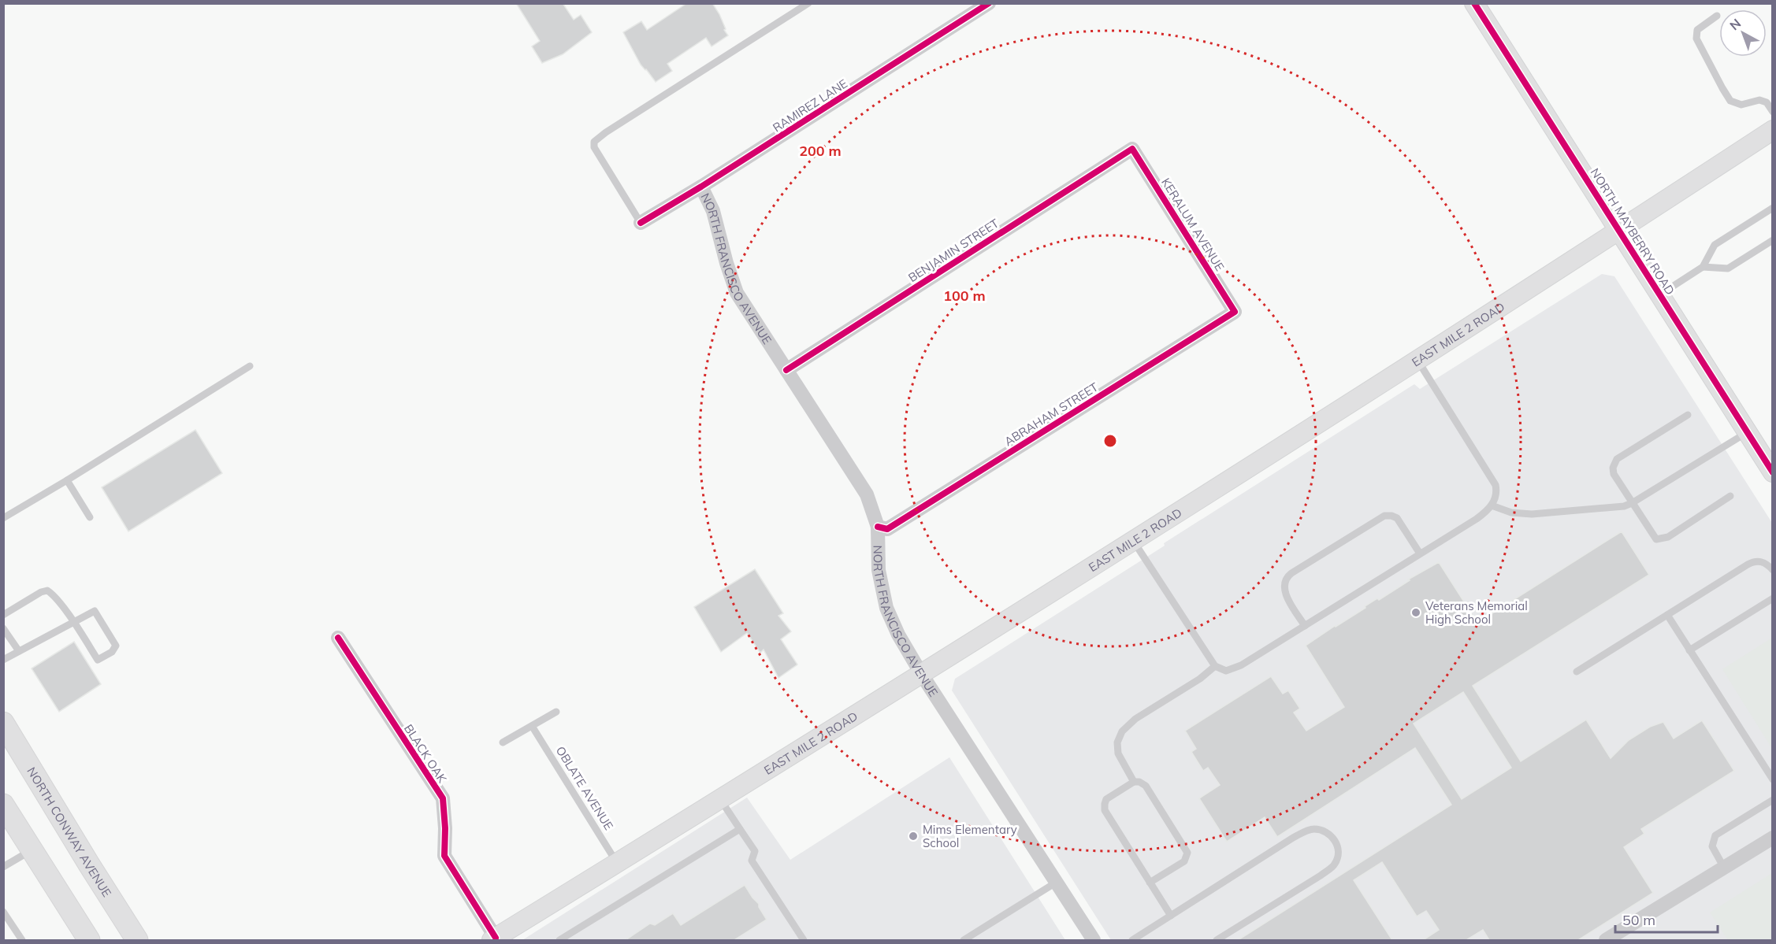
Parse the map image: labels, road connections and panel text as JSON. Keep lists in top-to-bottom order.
{
  "streets": {
    "main road": ["NORTH MAYBERRY ROAD", "EAST MILE 2 ROAD", "NORTH CONWAY AVENUE"],
    "street": [
      "RAMIREZ LANE",
      "KERALUM AVENUE",
      "BENJAMIN STREET",
      "NORTH FRANCISCO AVENUE",
      "ABRAHAM STREET",
      "BLACK OAK"
    ],
    "lane": ["OBLATE AVENUE"]
  },
  "crossings": [
    ["RAMIREZ LANE", "NORTH FRANCISCO AVENUE"],
    ["KERALUM AVENUE", "BENJAMIN STREET"],
    ["KERALUM AVENUE", "ABRAHAM STREET"],
    ["NORTH MAYBERRY ROAD", "EAST MILE 2 ROAD"],
    ["BENJAMIN STREET", "NORTH FRANCISCO AVENUE"],
    ["NORTH FRANCISCO AVENUE", "EAST MILE 2 ROAD"],
    ["NORTH FRANCISCO AVENUE", "ABRAHAM STREET"],
    ["EAST MILE 2 ROAD", "BLACK OAK"],
    ["EAST MILE 2 ROAD", "OBLATE AVENUE"]
  ],
  "places": ["Veterans Memorial High School", "Mims Elementary School"],
  "scale_bar": "50 m",
  "north": "top left",
  "rings": ["200 m", "100 m"]
}
